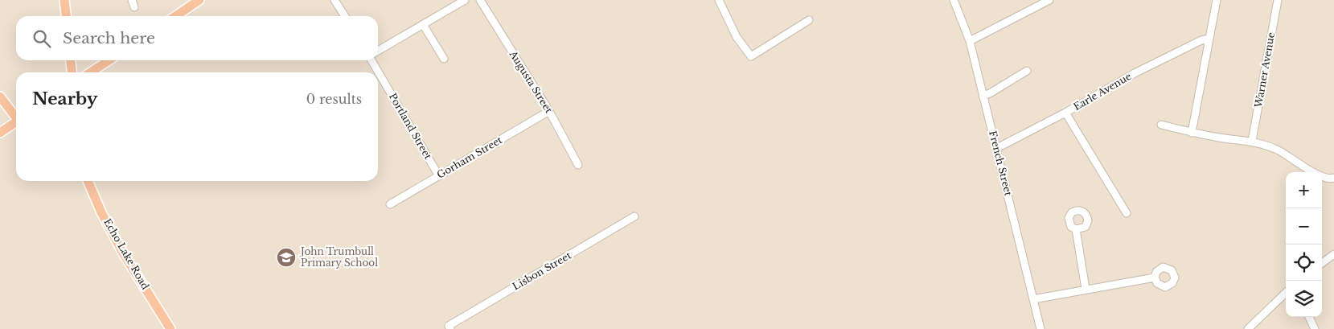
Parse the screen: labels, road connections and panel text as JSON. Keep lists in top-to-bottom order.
{
  "streets": {
    "main road": ["Echo Lake Road"],
    "street": [
      "Warner Avenue",
      "Augusta Street",
      "Earle Avenue",
      "Portland Street",
      "Gorham Street",
      "French Street",
      "Lisbon Street"
    ]
  },
  "crossings": [
    ["Augusta Street", "Gorham Street"],
    ["Earle Avenue", "French Street"],
    ["Portland Street", "Gorham Street"]
  ],
  "places": {
    "school or university": ["John Trumbull Primary School"]
  },
  "page": {
    "search": "Search here",
    "heading": ["Nearby", "0 results"],
    "map_buttons": ["+", "−"]
  }
}
